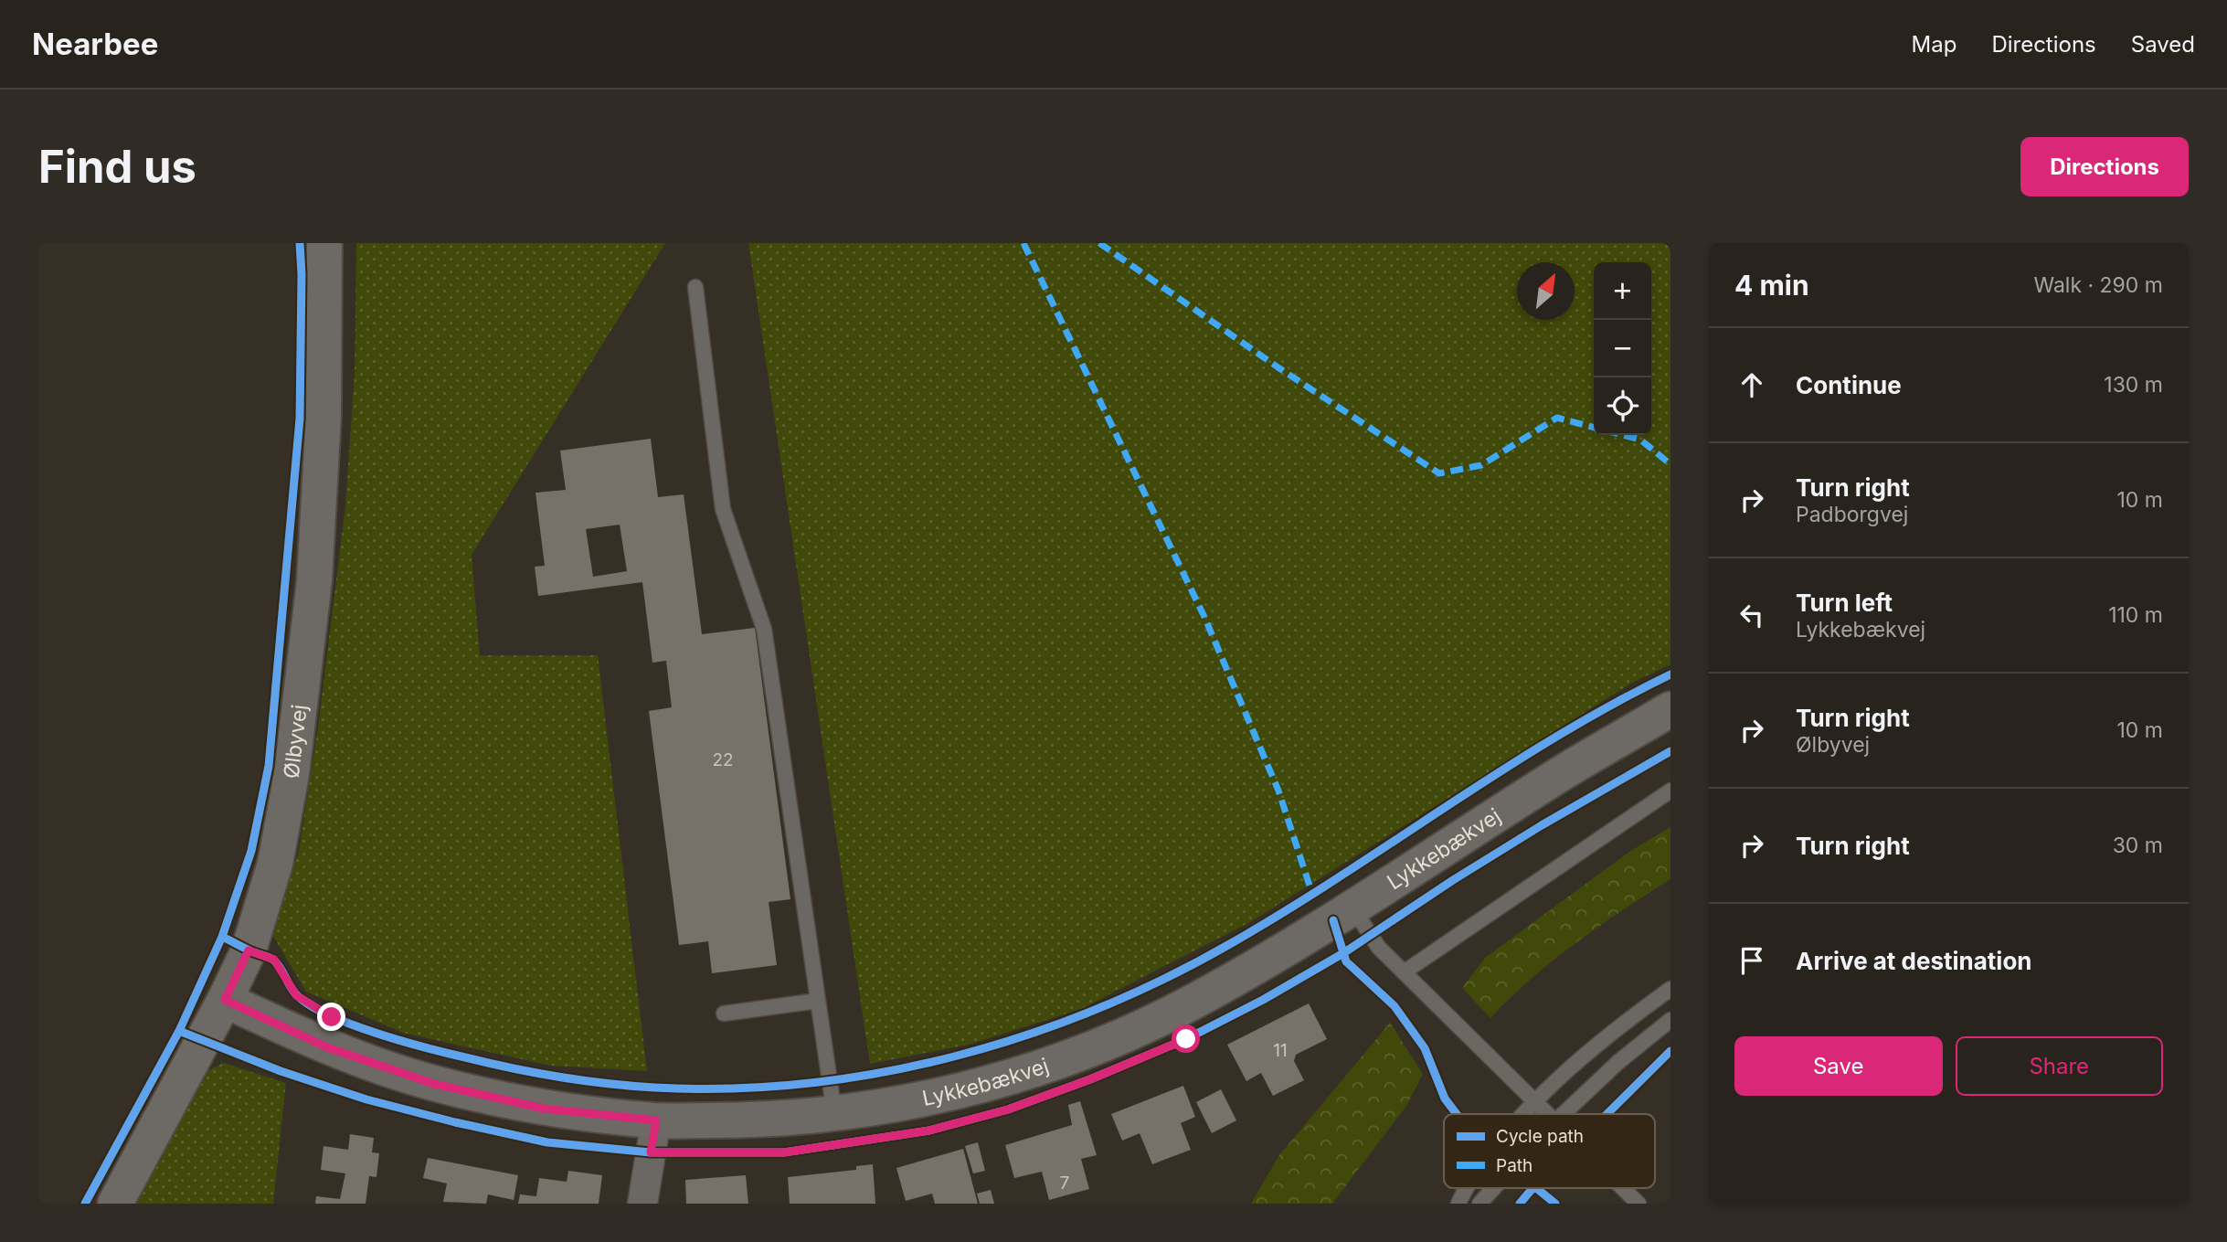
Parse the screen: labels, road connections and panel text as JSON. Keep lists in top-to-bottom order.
{
  "streets": {
    "street": ["Ølbyvej", "Lykkebækvej"]
  },
  "crossings": [
    ["Ølbyvej", "Lykkebækvej"]
  ],
  "house_numbers": ["22", "11", "7"],
  "legend": ["Cycle path", "Path"],
  "north": "top right",
  "page": {
    "header": "Nearbee",
    "nav": ["Map", "Directions", "Saved"],
    "buttons": [
      "Directions",
      ["Save", "Share"]
    ],
    "title": "Find us",
    "heading": ["4 min", "Walk · 290 m"],
    "map_buttons": ["+", "−"],
    "list": [
      ["Continue", "130 m"],
      ["Turn right", "Padborgvej", "10 m"],
      ["Turn left", "Lykkebækvej", "110 m"],
      ["Turn right", "Ølbyvej", "10 m"],
      ["Turn right", "30 m"],
      "Arrive at destination"
    ]
  }
}
